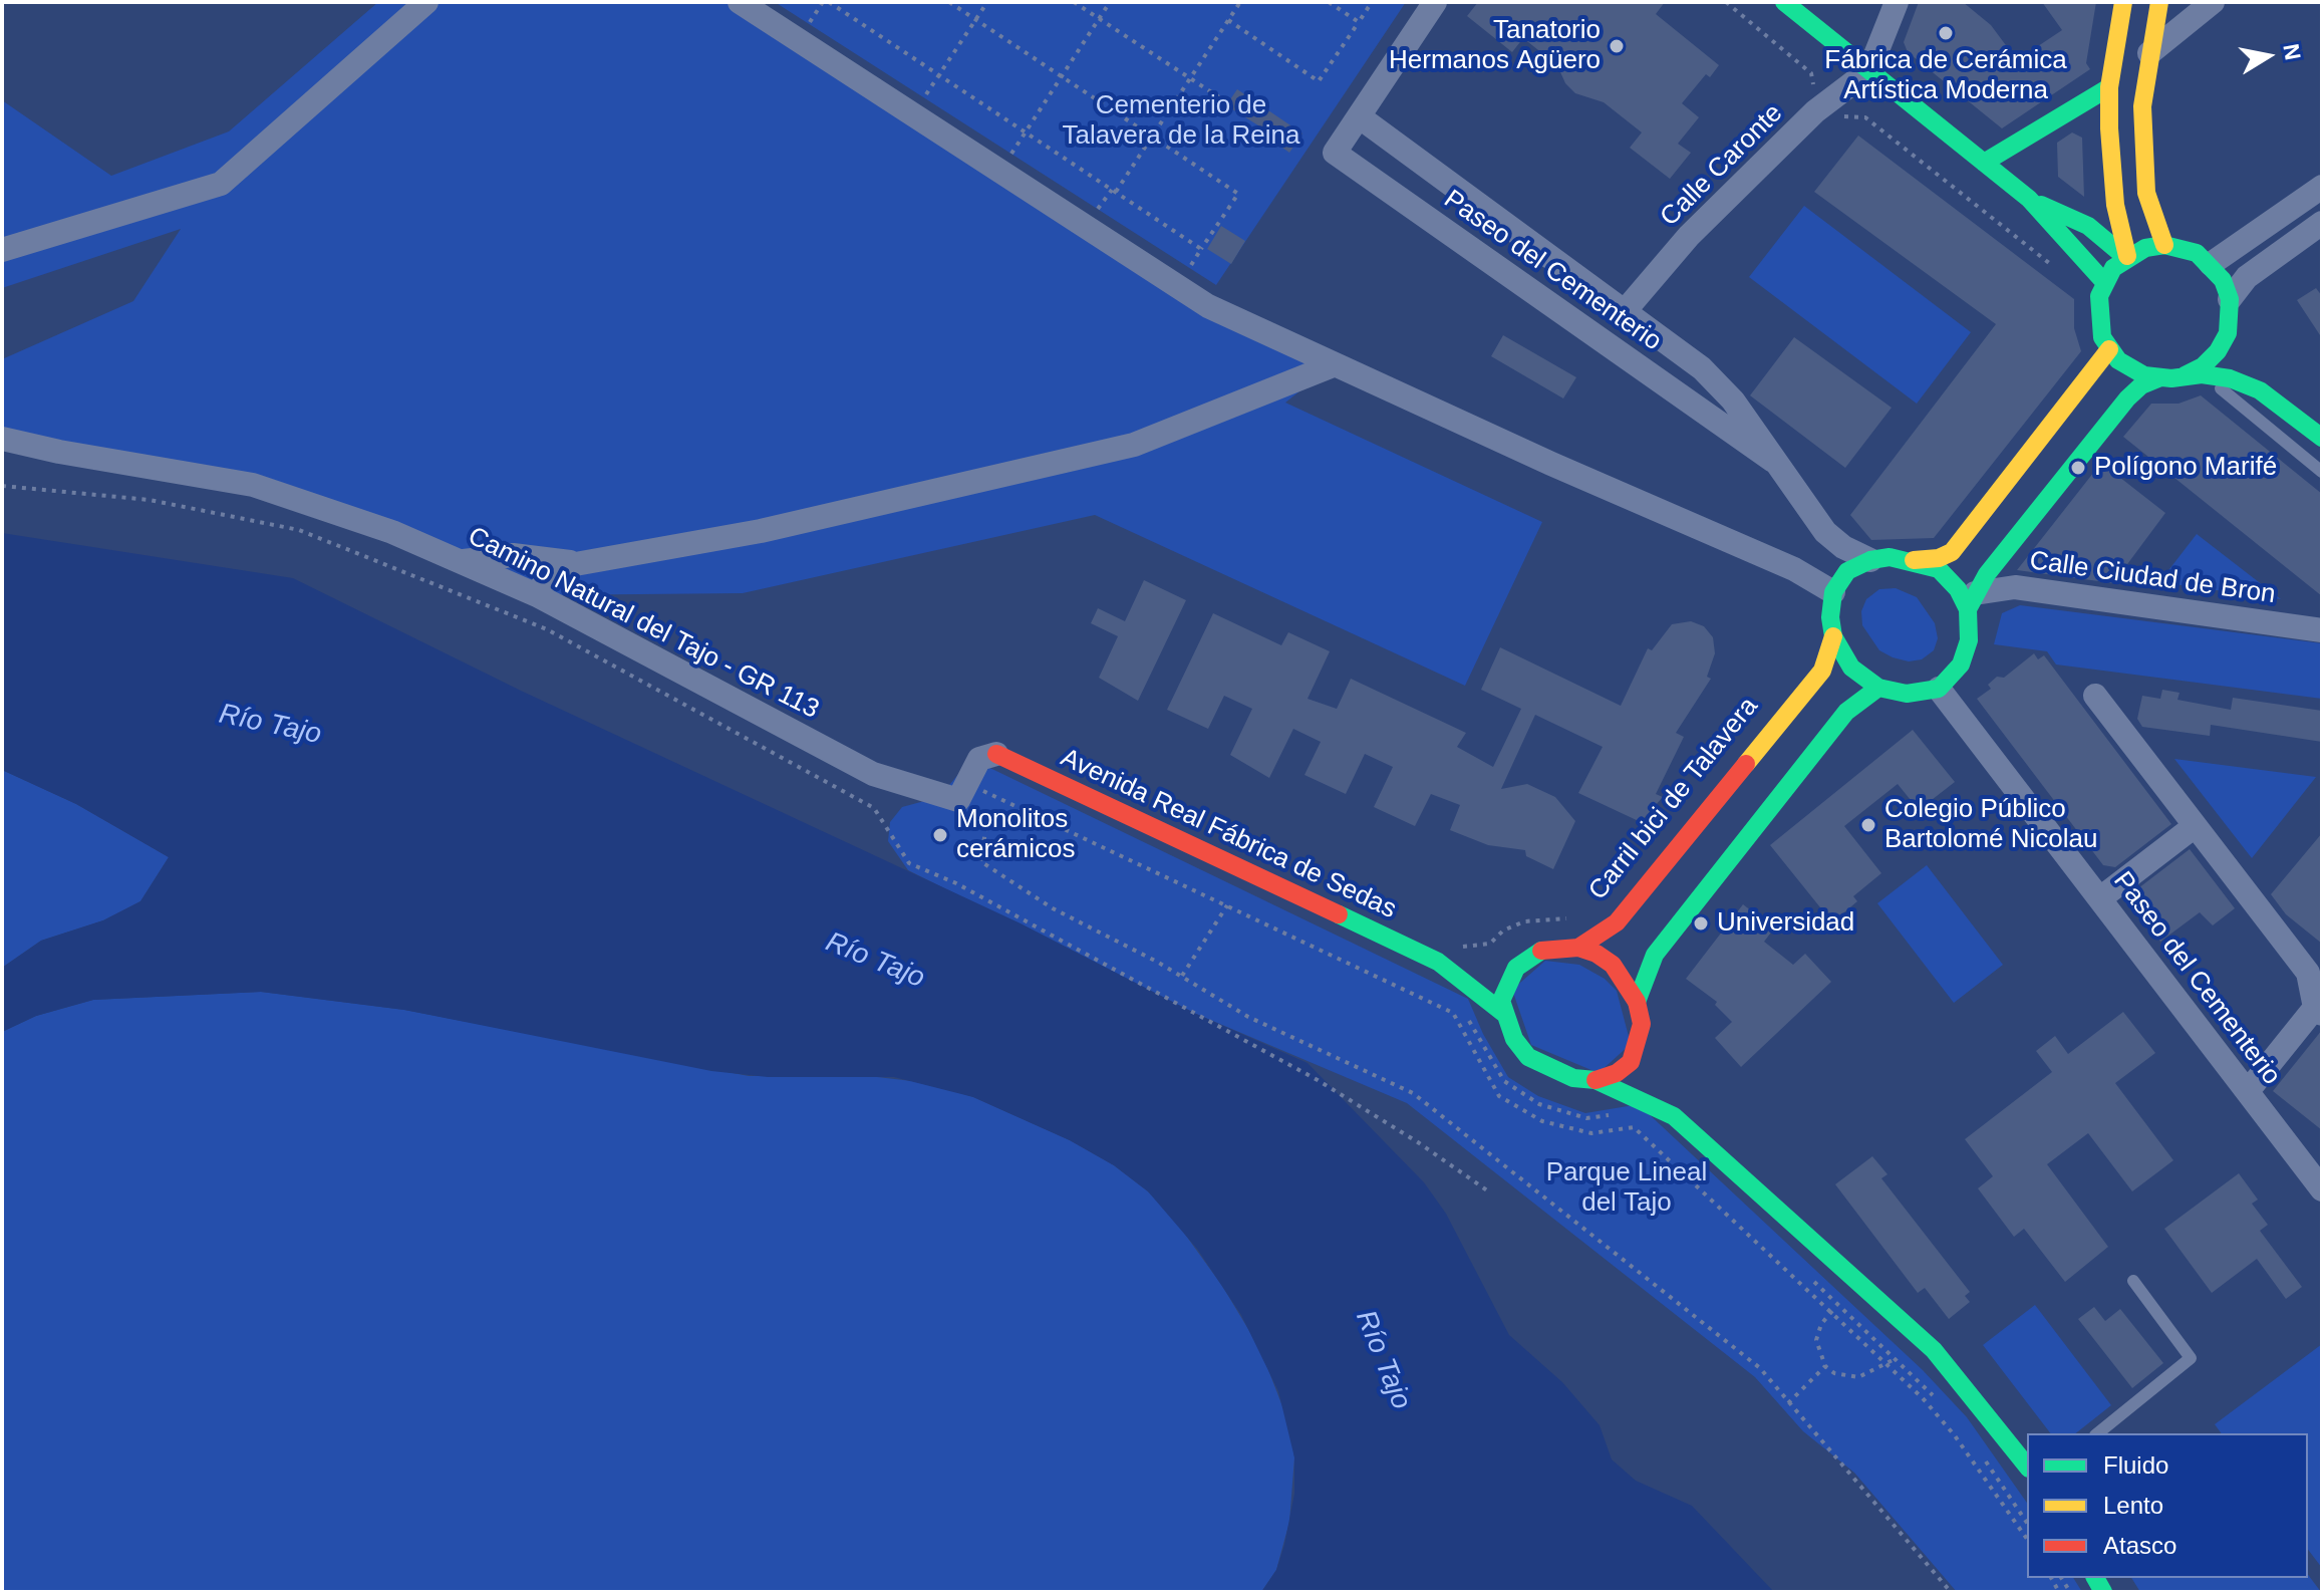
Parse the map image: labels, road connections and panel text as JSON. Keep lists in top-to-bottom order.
{
  "streets": {
    "street": [
      "Calle Caronte",
      "Paseo del Cementerio",
      "Calle Ciudad de Bron",
      "Camino Natural del Tajo - GR 113",
      "Avenida Real Fábrica de Sedas"
    ],
    "path": ["Carril bici de Talavera"]
  },
  "crossings": [
    ["Calle Caronte", "Paseo del Cementerio"],
    ["Paseo del Cementerio", "Calle Ciudad de Bron"],
    ["Carril bici de Talavera", "Avenida Real Fábrica de Sedas"]
  ],
  "water": ["Río Tajo"],
  "parks": ["Cementerio de Talavera de la Reina", "Parque Lineal del Tajo"],
  "places": [
    "Fábrica de Cerámica Artística Moderna",
    "Tanatorio Hermanos Agüero",
    "Polígono Marifé",
    "Colegio Público Bartolomé Nicolau",
    "Monolitos cerámicos",
    "Universidad"
  ],
  "legend": ["Fluido", "Lento", "Atasco"],
  "north": "right"
}
